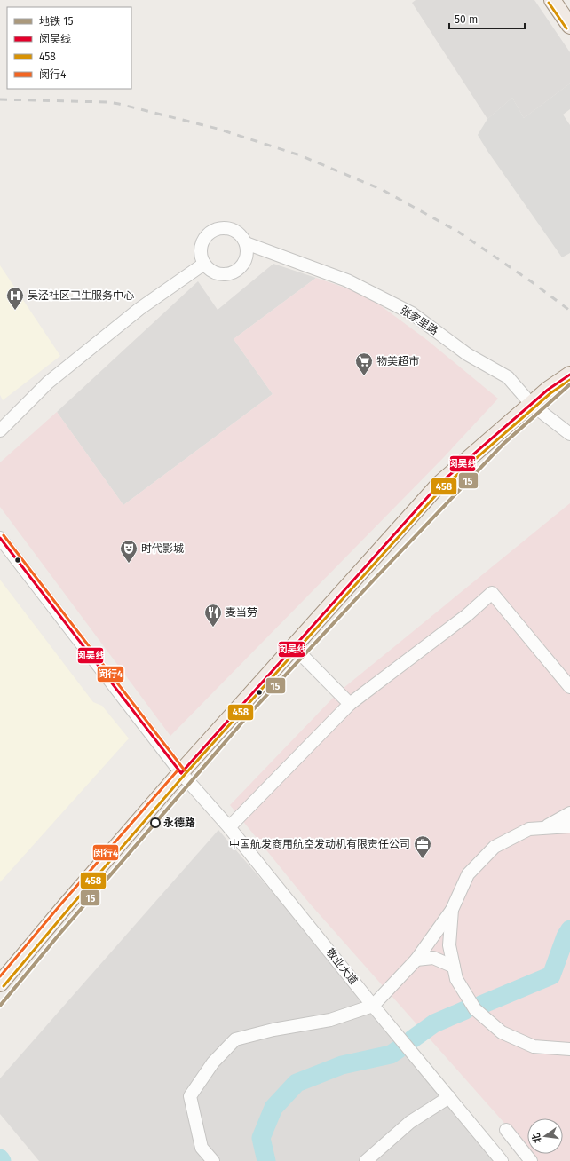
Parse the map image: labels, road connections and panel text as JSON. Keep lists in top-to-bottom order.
{
  "streets": {
    "street": ["张家里路", "敬业大道"]
  },
  "places": {
    "hospital": ["吴泾社区卫生服务中心"],
    "supermarket": ["物美超市"],
    "theatre": ["时代影城"],
    "restaurant": ["麦当劳"],
    "other": ["永德路"],
    "office": ["中国航发商用航空发动机有限责任公司"]
  },
  "lines": [
    "transit line 458",
    "transit line 闵吴线",
    "metro line 15",
    "transit line 闵行4"
  ],
  "legend": [
    "地铁 15",
    "闵吴线",
    "458",
    "闵行4"
  ],
  "scale_bar": "50 m",
  "north": "left"
}
